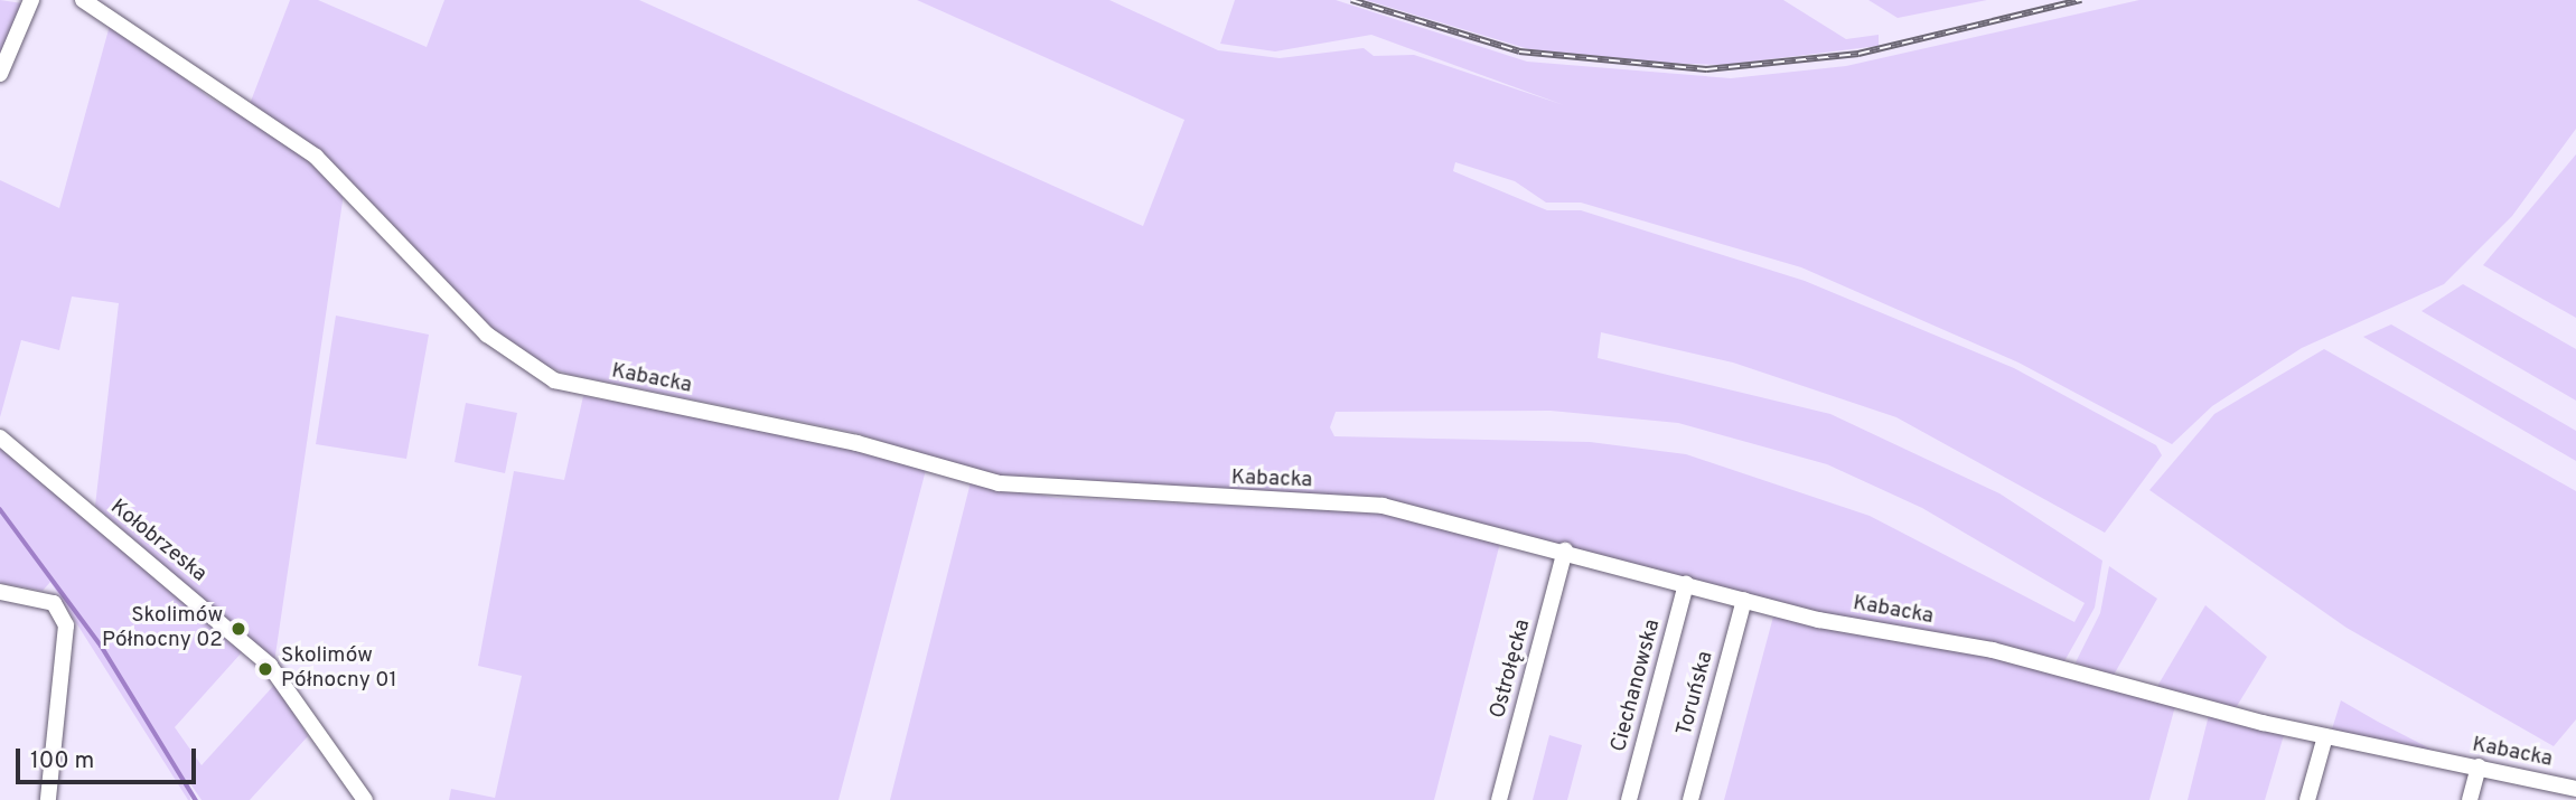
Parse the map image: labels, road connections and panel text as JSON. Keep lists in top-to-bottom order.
{
  "streets": {
    "street": [
      "Kabacka",
      "Kołobrzeska",
      "Ostrołęcka",
      "Ciechanowska",
      "Toruńska"
    ]
  },
  "crossings": [
    ["Kabacka", "Ostrołęcka"],
    ["Kabacka", "Ciechanowska"],
    ["Kabacka", "Toruńska"]
  ],
  "places": ["Skolimów Północny 02", "Skolimów Północny 01"],
  "scale_bar": "100 m"
}
